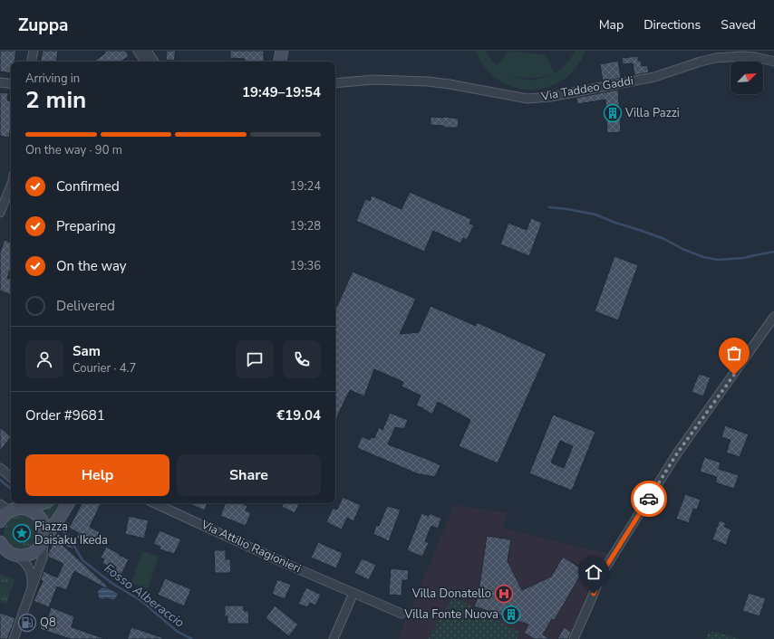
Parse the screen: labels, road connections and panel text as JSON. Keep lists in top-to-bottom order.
{
  "streets": {
    "street": ["Via Taddeo Gaddi", "Via Attilio Ragionieri"]
  },
  "water": ["Fosso Alberaccio"],
  "places": {
    "building": ["Villa Pazzi", "Villa Fonte Nuova"],
    "place": ["Piazza Daisaku Ikeda"],
    "hospital": ["Villa Donatello"],
    "fuel station": ["Q8"]
  },
  "north": "top right",
  "page": {
    "header": "Zuppa",
    "nav": ["Map", "Directions", "Saved"],
    "heading": ["2 min", "Arriving in", "19:49–19:54"],
    "panel": [
      "Sam",
      "Courier · 4.7",
      "Order #9681",
      "€19.04"
    ],
    "bar": "On the way · 90 m",
    "list": [
      ["Confirmed", "19:24"],
      ["Preparing", "19:28"],
      ["On the way", "19:36"],
      "Delivered"
    ],
    "buttons": ["Help", "Share"]
  }
}
